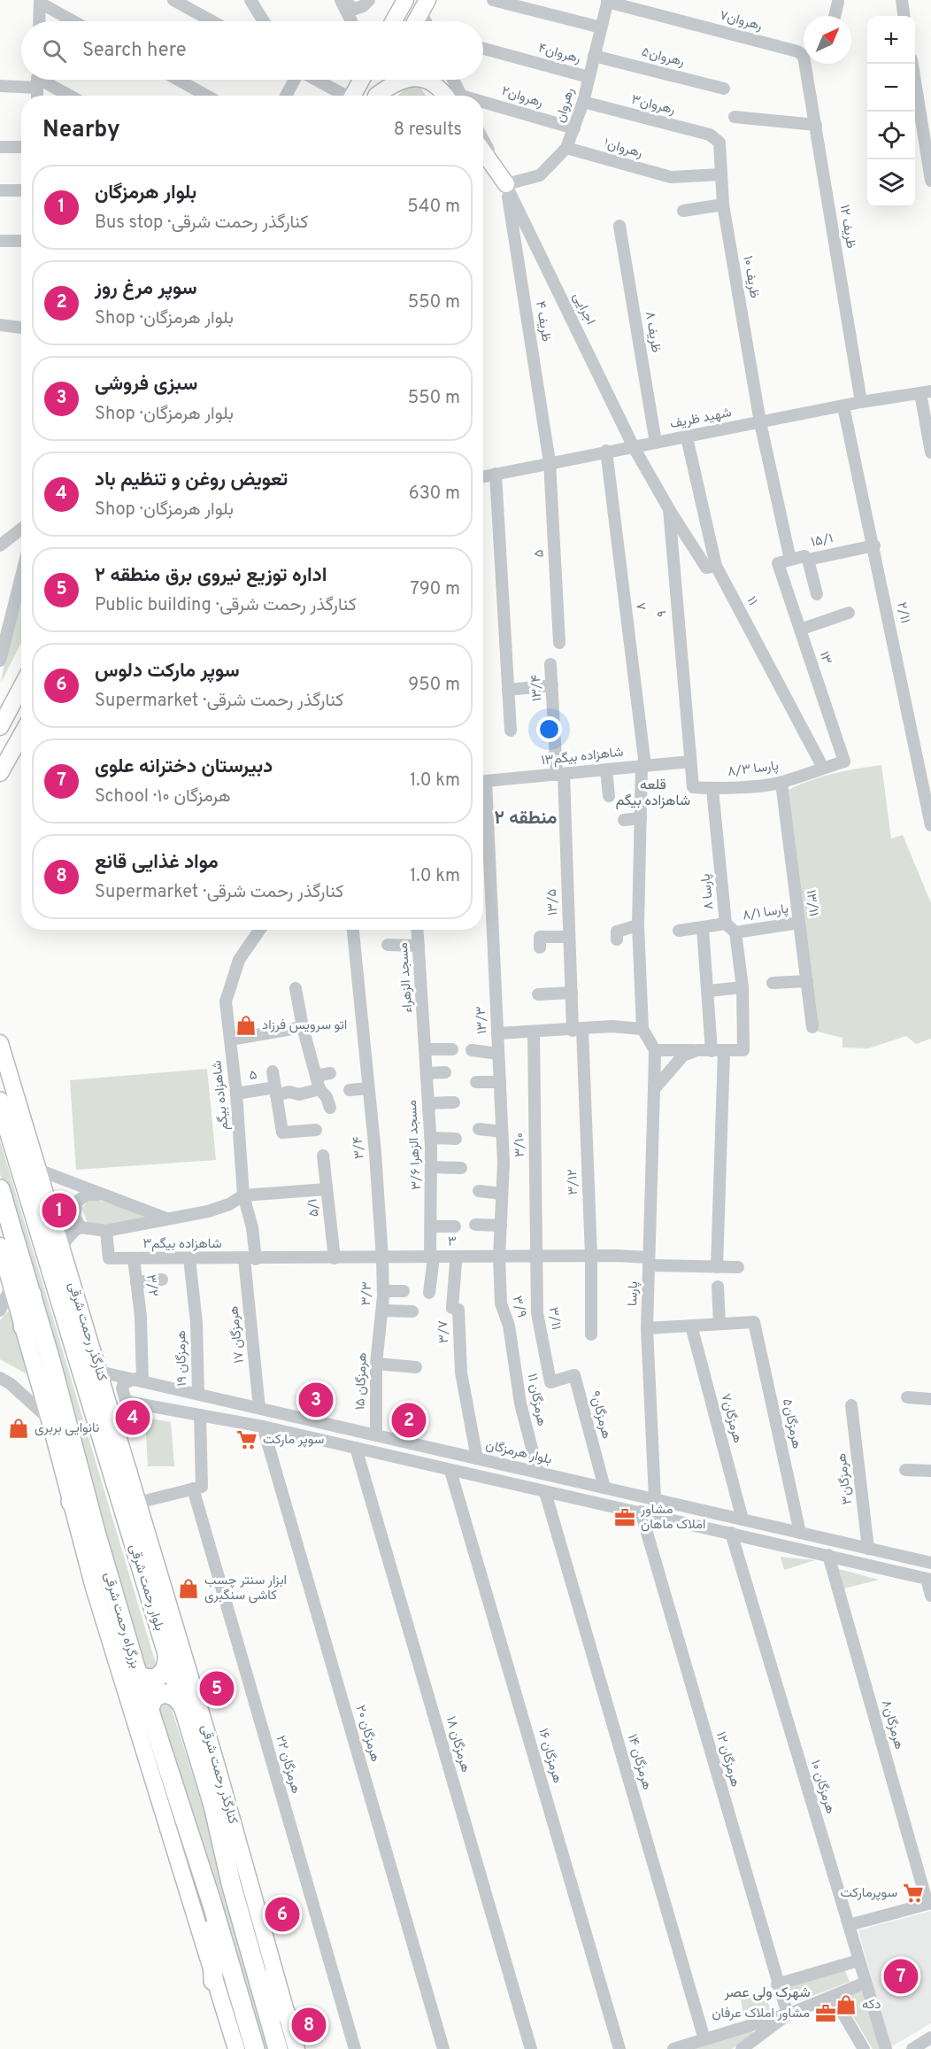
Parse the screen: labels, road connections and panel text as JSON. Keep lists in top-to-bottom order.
{
  "streets": {
    "highway": ["بلوار رحمت شرقی", "بزرگراه رحمت شرقی"],
    "main road": ["کنارگذر رحمت شرقی"],
    "street": [
      "رهروان۷",
      "رهروان۴",
      "رهروان۵",
      "رهروان۲",
      "رهروان",
      "رهروان۳",
      "رهروان۱",
      "ظریف ۱۲",
      "ظریف ۱۰",
      "اجرایی",
      "ظریف ۴",
      "ظریف ۸",
      "شهید ظریف",
      "۱۵/۱",
      "۵",
      "۱۱",
      "۷",
      "۲/۱۱",
      "۹",
      "۱۳",
      "۱۳/۴",
      "شاهزاده بیگم۱۳",
      "۸/۳ پارسا",
      "۸ پارسا",
      "۱۳/۵",
      "۱۳/۱۱",
      "۸/۱ پارسا",
      "مسجد الزهراء",
      "۱۳/۳",
      "شاهزاده بیگم",
      "مسجد الزهرا ۳/۶",
      "۳/۱۰",
      "۳/۴",
      "۳/۱۲",
      "۵/۱",
      "۳",
      "۳شاهزاده بیگم",
      "۳/۲",
      "۳/۳",
      "پارسا",
      "۳/۹",
      "۳/۱۱",
      "۳/۷",
      "هرمزگان ۱۷",
      "هرمزگان ۱۹",
      "هرمزگان ۱۵",
      "هرمزگان ۱۱",
      "هرمزگان۹",
      "هرمزگان۷",
      "هرمزگان۵",
      "بلوار هرمزگان",
      "هرمزگان۳",
      "هرمزگان۸",
      "هرمزگان ۲۰",
      "هرمزگان ۱۸",
      "هرمزگان ۱۶",
      "هرمزگان ۱۲",
      "هرمزگان ۱۴",
      "هرمزگان ۲۲",
      "هرمزگان ۱۰"
    ]
  },
  "crossings": [
    ["رهروان۷", "رهروان"],
    ["رهروان۴", "رهروان"],
    ["رهروان۵", "رهروان"],
    ["رهروان۲", "رهروان"],
    ["رهروان", "رهروان۳"],
    ["رهروان", "رهروان۱"],
    ["رهروان", "اجرایی"],
    ["رهروان", "ظریف ۴"],
    ["رهروان۳", "ظریف ۱۰"],
    ["رهروان۱", "ظریف ۱۰"],
    ["ظریف ۱۲", "شهید ظریف"],
    ["ظریف ۱۰", "شهید ظریف"],
    ["ظریف ۱۰", "۱۳"],
    ["اجرایی", "ظریف ۴"],
    ["اجرایی", "شهید ظریف"],
    ["اجرایی", "۹"],
    ["ظریف ۴", "شهید ظریف"],
    ["ظریف ۴", "۵"],
    ["ظریف ۸", "شهید ظریف"],
    ["شهید ظریف", "۵"],
    ["شهید ظریف", "۱۱"],
    ["شهید ظریف", "۷"],
    ["شهید ظریف", "۲/۱۱"],
    ["شهید ظریف", "۹"],
    ["شهید ظریف", "۱۳"],
    ["۱۵/۱", "۲/۱۱"],
    ["۱۵/۱", "۱۳"],
    ["۵", "شاهزاده بیگم"],
    ["۱۱", "۸/۳ پارسا"],
    ["۷", "شاهزاده بیگم۱۳"],
    ["۹", "شاهزاده بیگم۱۳"],
    ["۹", "۸/۳ پارسا"],
    ["۱۳", "۸/۳ پارسا"],
    ["۱۳/۴", "شاهزاده بیگم۱۳"],
    ["۱۳/۴", "۱۳/۵"],
    ["شاهزاده بیگم۱۳", "۱۳/۵"],
    ["۸/۳ پارسا", "۸ پارسا"],
    ["۸/۳ پارسا", "۱۳/۱۱"],
    ["۸ پارسا", "۸/۱ پارسا"],
    ["۱۳/۵", "۳/۱۲"],
    ["۱۳/۱۱", "۸/۱ پارسا"],
    ["مسجد الزهراء", "مسجد الزهرا ۳/۶"],
    ["۱۳/۳", "۳"],
    ["۱۳/۳", "۳/۹"],
    ["شاهزاده بیگم", "۳"],
    ["شاهزاده بیگم", "۳شاهزاده بیگم"],
    ["شاهزاده بیگم", "هرمزگان ۱۷"],
    ["مسجد الزهرا ۳/۶", "۳"],
    ["۳/۱۰", "۳"],
    ["۳/۱۰", "۳/۱۱"],
    ["۳/۴", "۳"],
    ["۳/۴", "۳/۳"],
    ["۳/۱۲", "۳"],
    ["۵/۱", "۳"],
    ["۳", "۳شاهزاده بیگم"],
    ["۳", "۳/۳"],
    ["۳", "پارسا"],
    ["۳", "۳/۹"],
    ["۳", "۳/۱۱"],
    ["۳", "هرمزگان ۱۷"],
    ["۳شاهزاده بیگم", "۳/۲"],
    ["۳شاهزاده بیگم", "هرمزگان ۱۷"],
    ["۳شاهزاده بیگم", "هرمزگان ۱۹"],
    ["۳/۲", "بلوار هرمزگان"],
    ["۳/۳", "هرمزگان ۱۵"],
    ["پارسا", "بلوار هرمزگان"],
    ["۳/۹", "هرمزگان ۱۱"],
    ["۳/۱۱", "هرمزگان۹"],
    ["کنارگذر رحمت شرقی", "بلوار هرمزگان"],
    ["۳/۷", "بلوار هرمزگان"],
    ["هرمزگان ۱۷", "بلوار هرمزگان"],
    ["هرمزگان ۱۹", "بلوار هرمزگان"],
    ["هرمزگان ۱۵", "بلوار هرمزگان"],
    ["هرمزگان ۱۱", "بلوار هرمزگان"],
    ["هرمزگان۹", "بلوار هرمزگان"],
    ["هرمزگان۷", "بلوار هرمزگان"],
    ["هرمزگان۵", "بلوار هرمزگان"],
    ["بلوار هرمزگان", "هرمزگان۳"]
  ],
  "districts": ["قلعه شاهزاده بیگم", "منطقه ۲", "شهرک ولی عصر"],
  "places": {
    "shop": [
      "اتو سرویس فرزاد",
      "نانوایی بربری",
      "ابزار سنتر چسب کاشی سنگبری",
      "دکه"
    ],
    "supermarket": ["سوپر مارکت", "سوپرمارکت"],
    "office": ["مشاور املاک ماهان", "مشاور املاک عرفان"]
  },
  "north": "top right",
  "page": {
    "map_buttons": ["+", "−"],
    "search": "Search here",
    "heading": ["Nearby", "8 results"],
    "list": [
      {
        "mark": "1",
        "name": "بلوار هرمزگان",
        "note": "Bus stop · کنارگذر رحمت شرقی",
        "value": "540 m"
      },
      {
        "mark": "2",
        "name": "سوپر مرغ روز",
        "note": "Shop · بلوار هرمزگان",
        "value": "550 m"
      },
      {
        "mark": "3",
        "name": "سبزی فروشی",
        "note": "Shop · بلوار هرمزگان",
        "value": "550 m"
      },
      {
        "mark": "4",
        "name": "تعویض روغن و تنظیم باد",
        "note": "Shop · بلوار هرمزگان",
        "value": "630 m"
      },
      {
        "mark": "5",
        "name": "اداره توزیع نیروی برق منطقه ۲",
        "note": "Public building · کنارگذر رحمت شرقی",
        "value": "790 m"
      },
      {
        "mark": "6",
        "name": "سوپر مارکت دلوس",
        "note": "Supermarket · کنارگذر رحمت شرقی",
        "value": "950 m"
      },
      {
        "mark": "7",
        "name": "دبیرستان دخترانه علوی",
        "note": "School · هرمزگان ۱۰",
        "value": "1.0 km"
      },
      {
        "mark": "8",
        "name": "مواد غذایی قانع",
        "note": "Supermarket · کنارگذر رحمت شرقی",
        "value": "1.0 km"
      }
    ],
    "pins": [
      "1",
      "3",
      "4",
      "2",
      "5",
      "6",
      "7",
      "8"
    ]
  }
}
